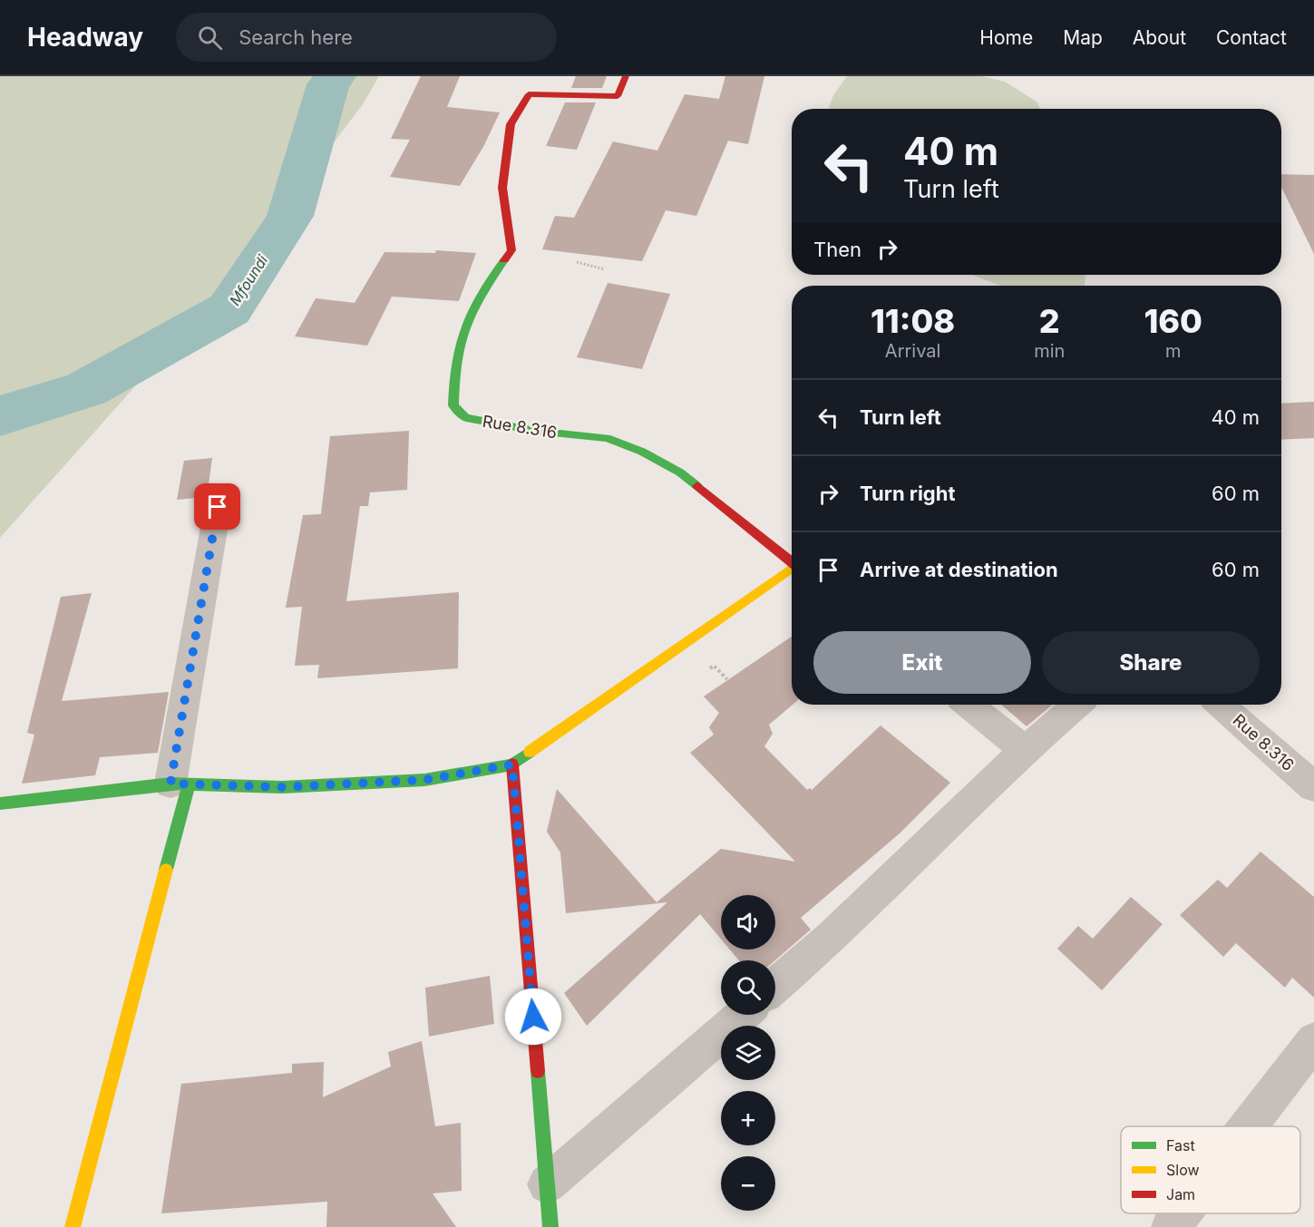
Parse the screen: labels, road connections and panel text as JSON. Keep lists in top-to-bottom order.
{
  "streets": {
    "street": ["Rue 8.316"]
  },
  "water": ["Mfoundi"],
  "legend": ["Fast", "Slow", "Jam"],
  "page": {
    "header": "Headway",
    "search": "Search here",
    "nav": [
      "Home",
      "Map",
      "About",
      "Contact"
    ],
    "turn": ["40 m", "Turn left"],
    "then": "Then",
    "eta": [
      "11:08",
      "Arrival",
      "2",
      "min",
      "160",
      "m"
    ],
    "list": [
      {
        "name": "Turn left",
        "value": "40 m"
      },
      {
        "name": "Turn right",
        "value": "60 m"
      },
      {
        "name": "Arrive at destination",
        "value": "60 m"
      }
    ],
    "buttons": ["Exit", "Share"],
    "map_buttons": ["+", "−"]
  }
}
